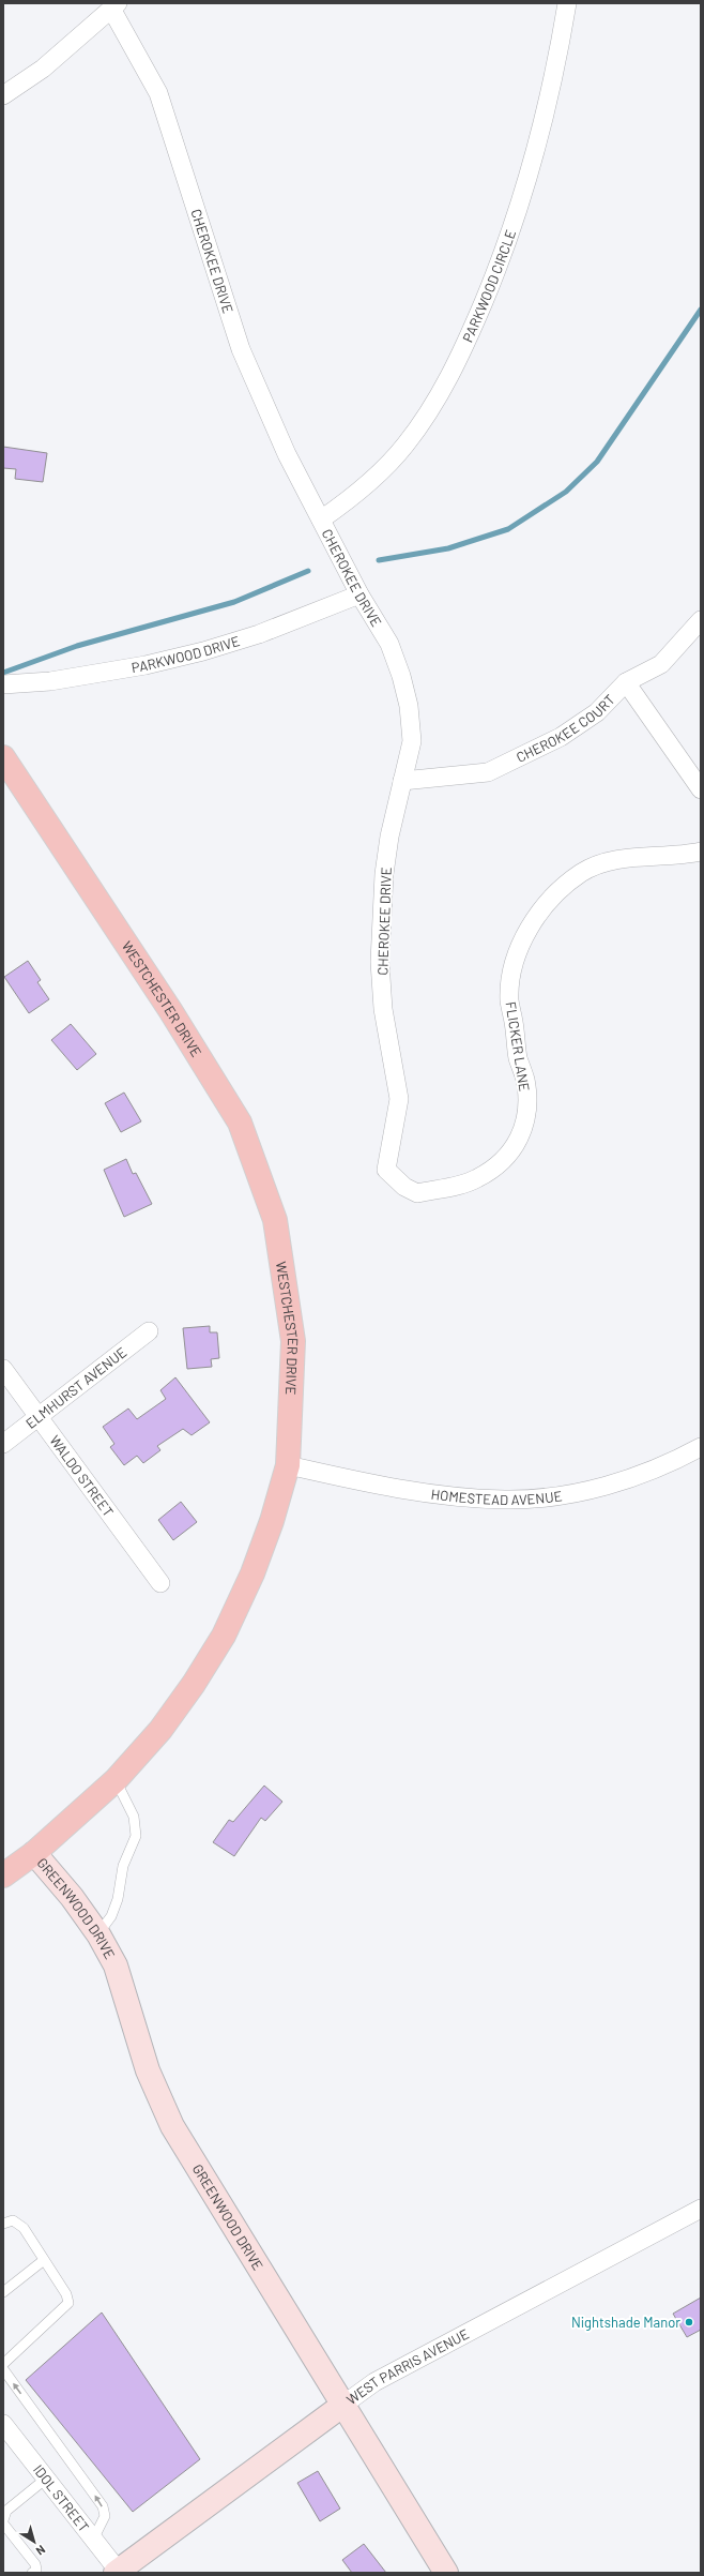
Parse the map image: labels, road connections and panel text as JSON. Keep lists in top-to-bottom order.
{
  "streets": {
    "main road": ["WESTCHESTER DRIVE"],
    "street": [
      "CHEROKEE DRIVE",
      "PARKWOOD CIRCLE",
      "PARKWOOD DRIVE",
      "CHEROKEE COURT",
      "FLICKER LANE",
      "ELMHURST AVENUE",
      "WALDO STREET",
      "HOMESTEAD AVENUE",
      "GREENWOOD DRIVE",
      "WEST PARRIS AVENUE",
      "IDOL STREET"
    ]
  },
  "crossings": [
    ["CHEROKEE DRIVE", "PARKWOOD CIRCLE"],
    ["CHEROKEE DRIVE", "PARKWOOD DRIVE"],
    ["CHEROKEE DRIVE", "CHEROKEE COURT"],
    ["CHEROKEE DRIVE", "FLICKER LANE"],
    ["WESTCHESTER DRIVE", "HOMESTEAD AVENUE"],
    ["WESTCHESTER DRIVE", "GREENWOOD DRIVE"],
    ["ELMHURST AVENUE", "WALDO STREET"],
    ["GREENWOOD DRIVE", "WEST PARRIS AVENUE"],
    ["WEST PARRIS AVENUE", "IDOL STREET"]
  ],
  "places": ["Nightshade Manor"],
  "north": "bottom right"
}
